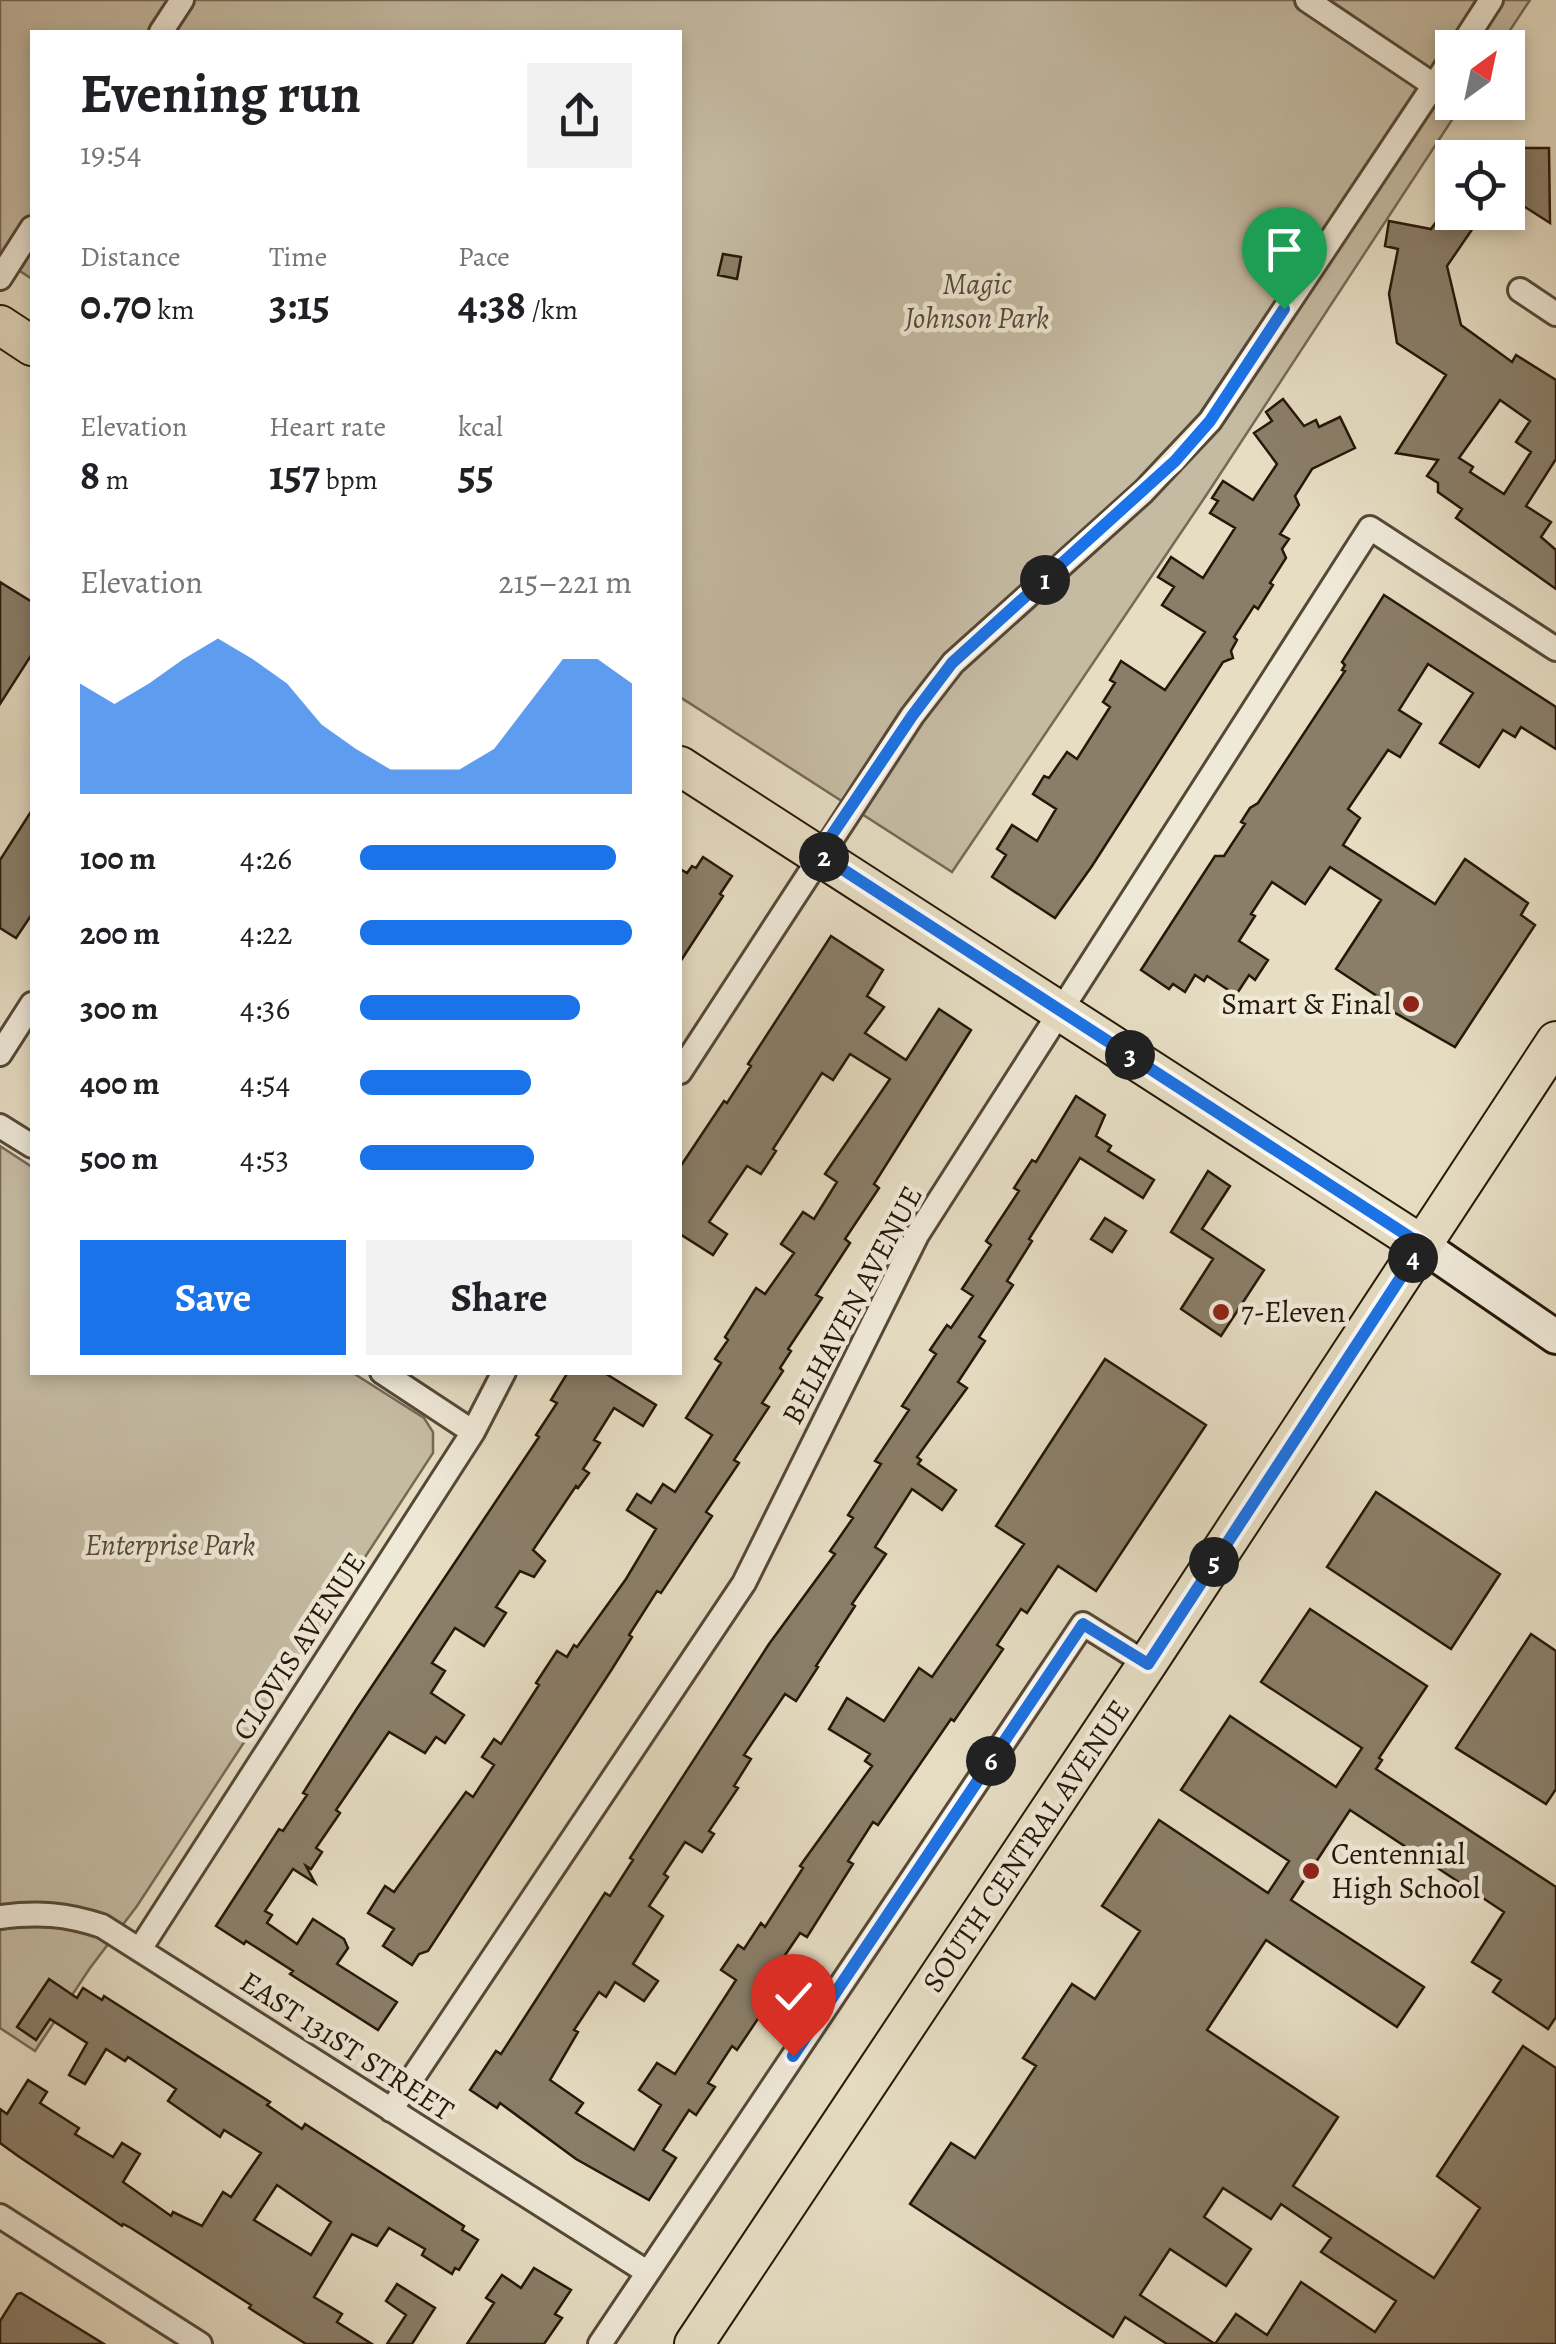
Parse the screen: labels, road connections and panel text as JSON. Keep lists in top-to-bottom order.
{
  "streets": {
    "main road": ["SOUTH CENTRAL AVENUE"],
    "street": ["BELHAVEN AVENUE", "CLOVIS AVENUE", "EAST 131ST STREET"]
  },
  "crossings": [
    ["BELHAVEN AVENUE", "EAST 131ST STREET"],
    ["CLOVIS AVENUE", "EAST 131ST STREET"]
  ],
  "parks": ["Magic Johnson Park", "Enterprise Park"],
  "places": ["Smart & Final", "7-Eleven", "Centennial High School"],
  "north": "top right",
  "page": {
    "heading": ["Evening run", "19:54"],
    "stats": [
      ["Distance", "0.70 km"],
      ["Time", "3:15"],
      ["Pace", "4:38 /km"],
      ["Elevation", "8 m"],
      ["Heart rate", "157 bpm"],
      ["kcal", "55"]
    ],
    "chart": ["Elevation", "215–221 m"],
    "pins": [
      "1",
      "2",
      "3",
      "4",
      "5",
      "6"
    ],
    "list": [
      {
        "name": "100 m",
        "note": "4:26"
      },
      {
        "name": "200 m",
        "note": "4:22"
      },
      {
        "name": "300 m",
        "note": "4:36"
      },
      {
        "name": "400 m",
        "note": "4:54"
      },
      {
        "name": "500 m",
        "note": "4:53"
      }
    ],
    "buttons": ["Save", "Share"]
  }
}
